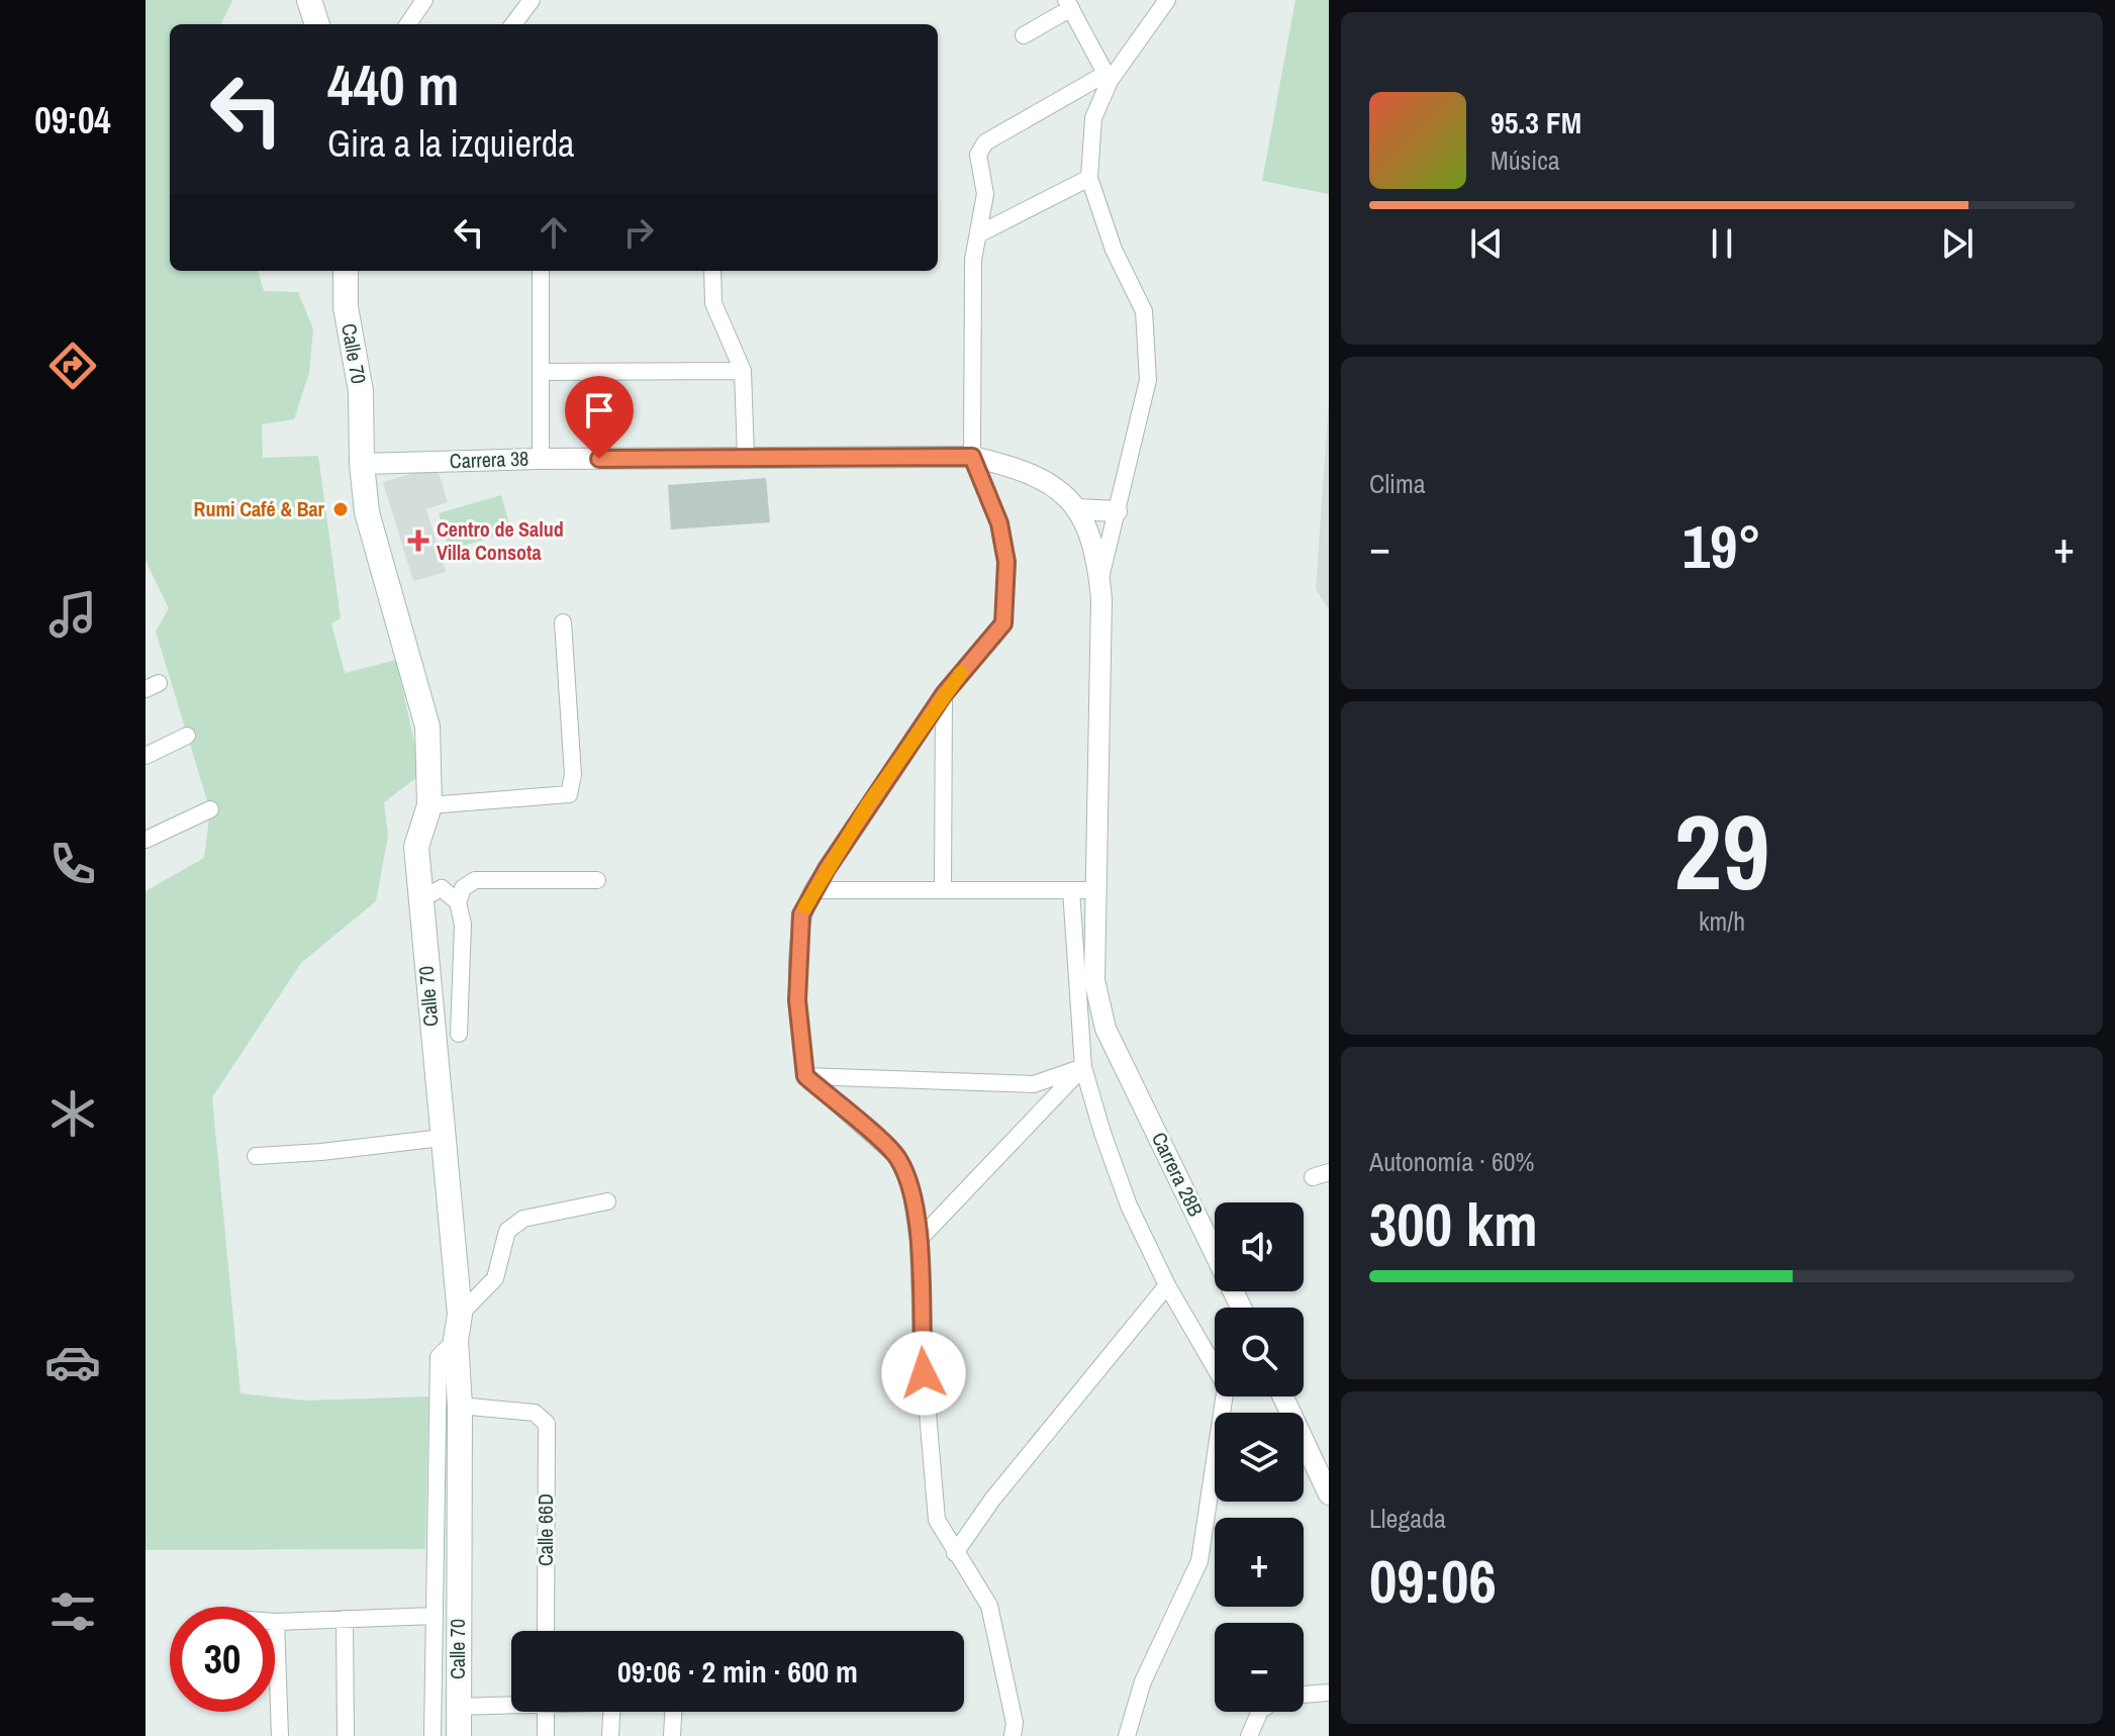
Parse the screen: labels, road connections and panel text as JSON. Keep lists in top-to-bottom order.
{
  "streets": {
    "main road": ["Calle 70"],
    "street": ["Carrera 38", "Carrera 28B", "Calle 66D"]
  },
  "crossings": [
    ["Calle 70", "Carrera 38"],
    ["Calle 70", "Calle 66D"],
    ["Carrera 38", "Carrera 28B"]
  ],
  "places": {
    "other": ["Rumi Café & Bar"],
    "health": ["Centro de Salud Villa Consota"]
  },
  "page": {
    "tabs": "09:04",
    "turn": ["440 m", "Gira a la izquierda"],
    "song": ["95.3 FM", "Música"],
    "tile": [
      "Clima",
      ["29", "km/h"],
      ["Autonomía · 60%", "300 km"],
      ["Llegada", "09:06"]
    ],
    "heat": ["−", "19°", "+"],
    "map_buttons": ["+", "−"],
    "limit": "30",
    "trip": "09:06 · 2 min · 600 m"
  }
}
